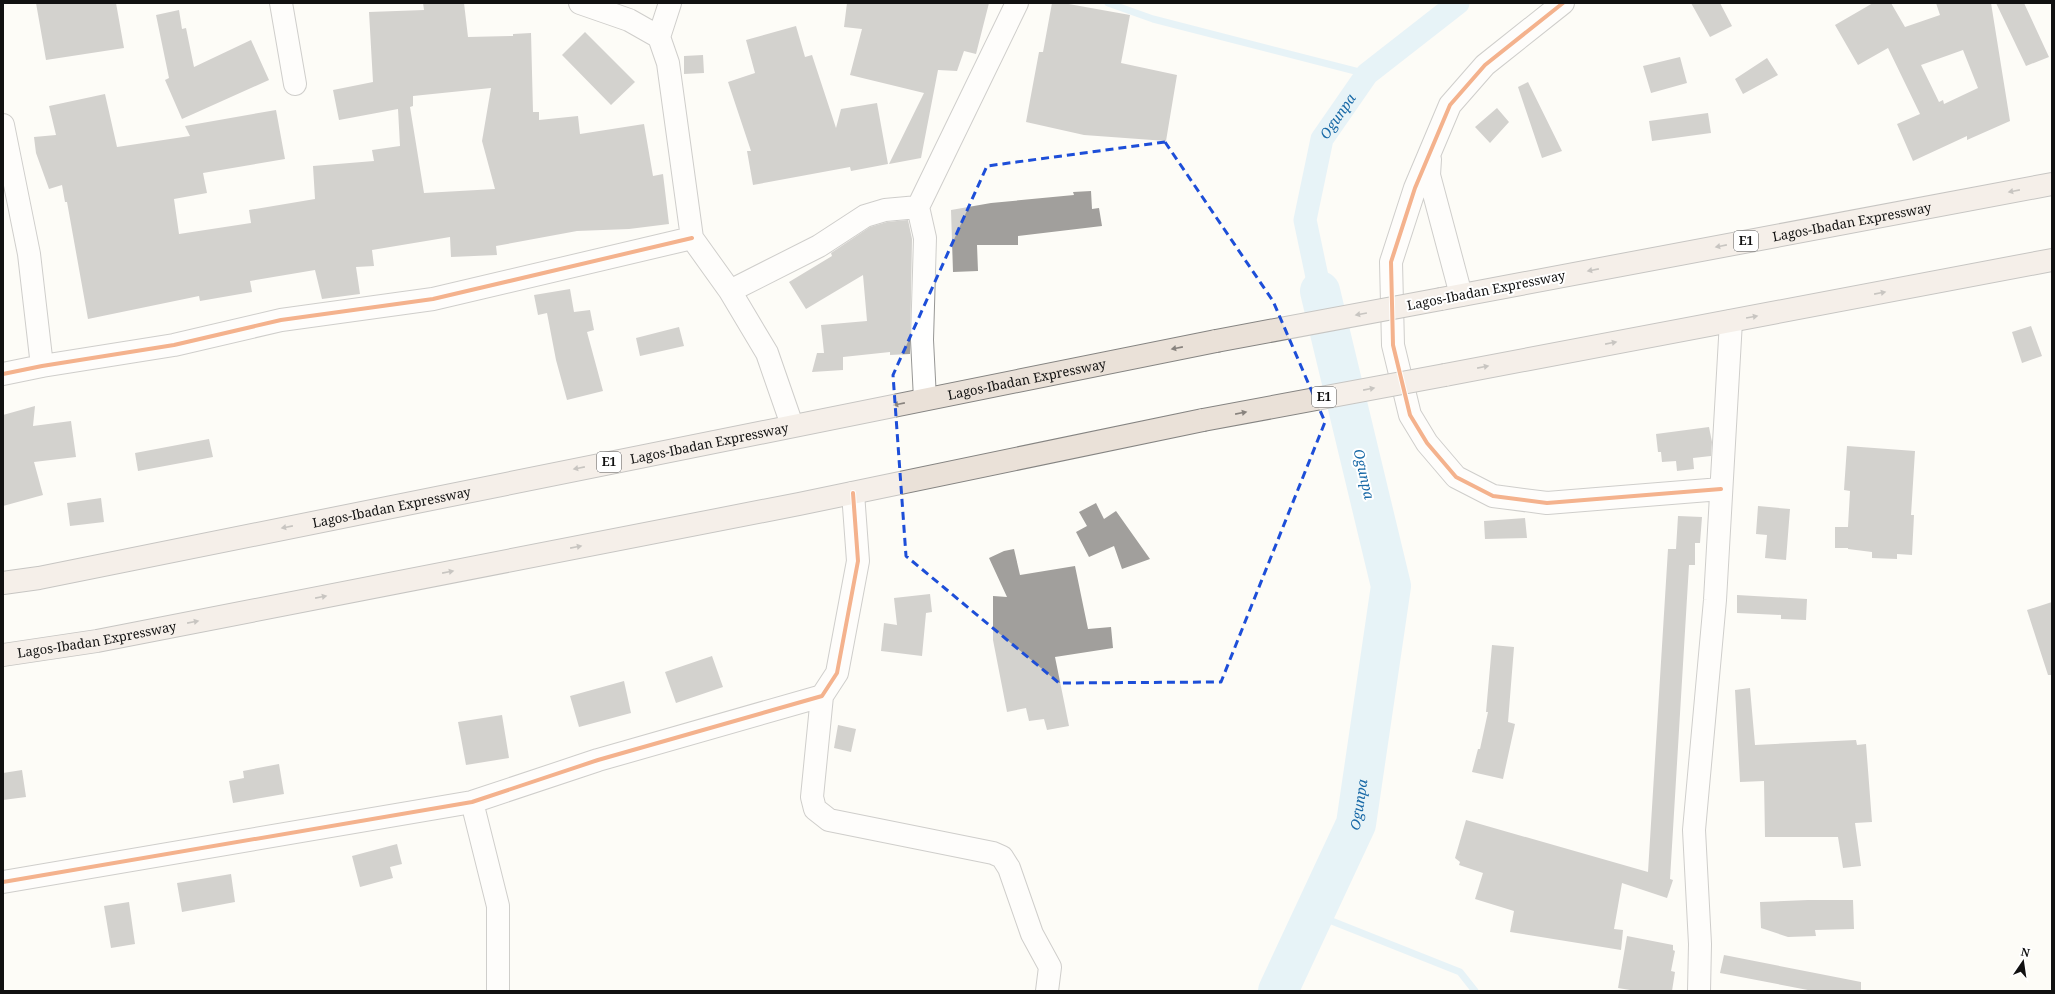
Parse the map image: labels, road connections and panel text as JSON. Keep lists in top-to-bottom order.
{
  "streets": {
    "highway": ["Lagos-Ibadan Expressway", "E1"]
  },
  "water": ["Ogunpa"],
  "north": "top"
}
